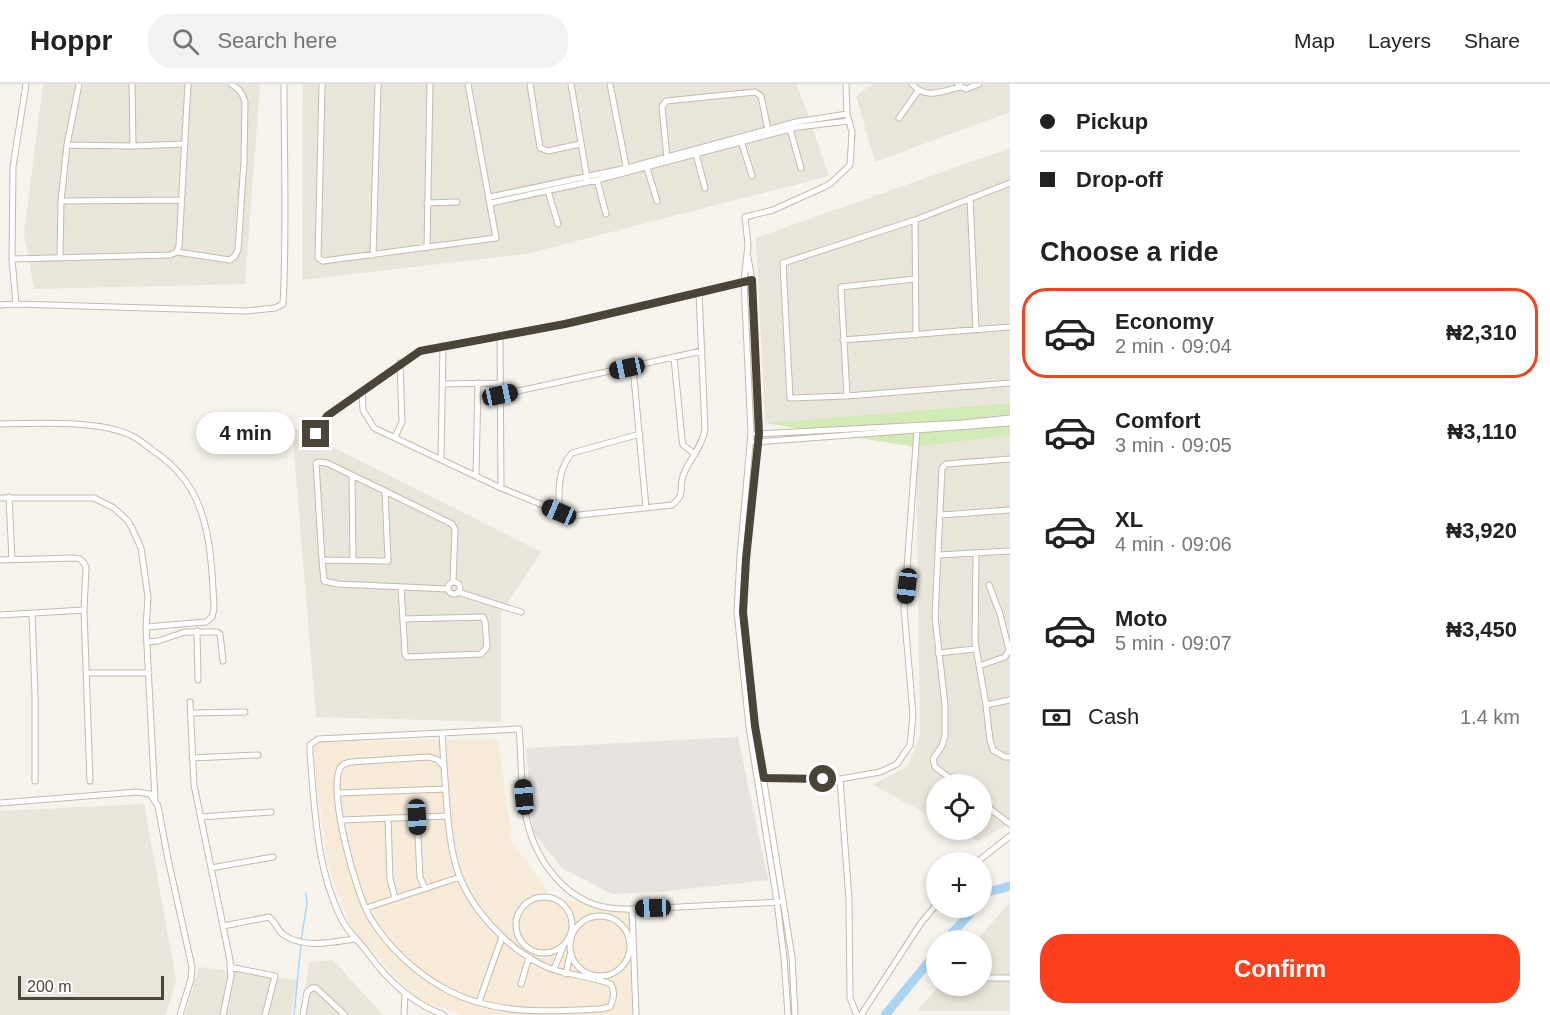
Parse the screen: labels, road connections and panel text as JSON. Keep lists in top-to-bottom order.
{
  "scale_bar": "200 m",
  "page": {
    "header": "Hoppr",
    "search": "Search here",
    "nav": ["Map", "Layers", "Share"],
    "banner": ["Pickup", "Drop-off"],
    "heading": "Choose a ride",
    "list": [
      {
        "name": "Economy",
        "note": "2 min · 09:04",
        "value": "₦2,310"
      },
      {
        "name": "Comfort",
        "note": "3 min · 09:05",
        "value": "₦3,110"
      },
      {
        "name": "XL",
        "note": "4 min · 09:06",
        "value": "₦3,920"
      },
      {
        "name": "Moto",
        "note": "5 min · 09:07",
        "value": "₦3,450"
      }
    ],
    "bubble": "4 min",
    "pay": ["Cash", "1.4 km"],
    "map_buttons": ["+", "−"],
    "buttons": "Confirm",
    "scale": "200 m"
  }
}
